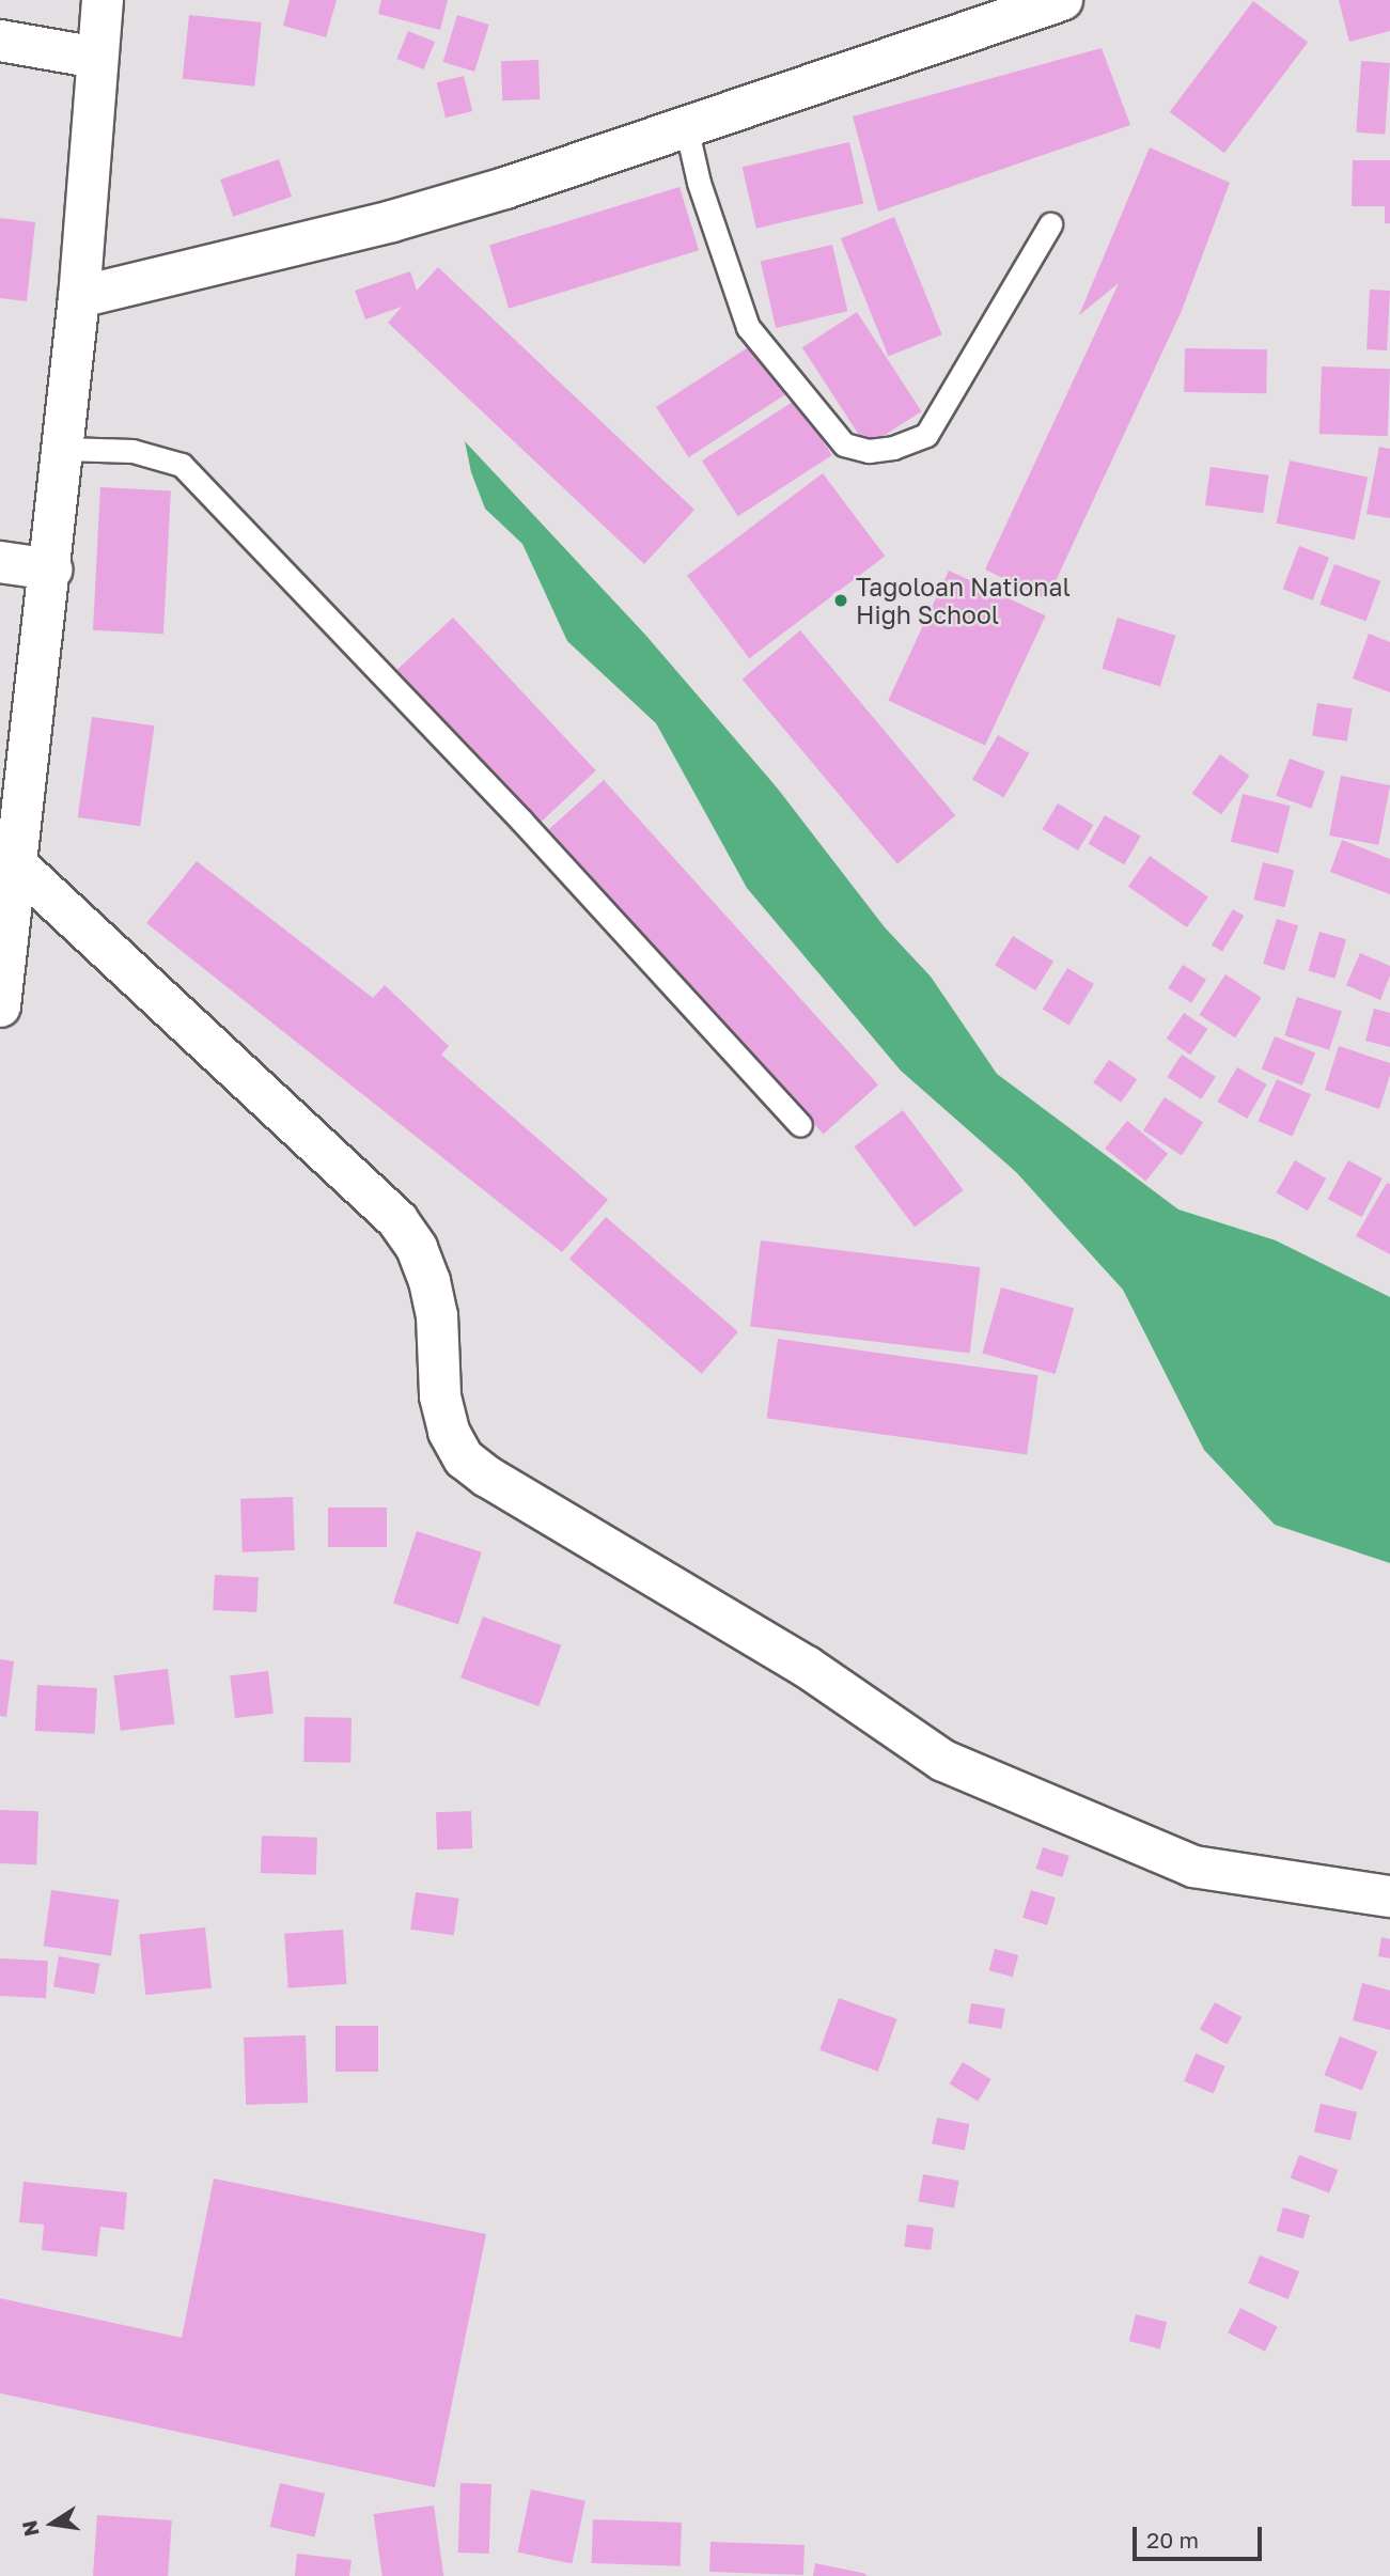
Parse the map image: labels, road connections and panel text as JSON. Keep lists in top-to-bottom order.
{
  "places": ["Tagoloan National High School"],
  "scale_bar": "20 m",
  "north": "left"
}
